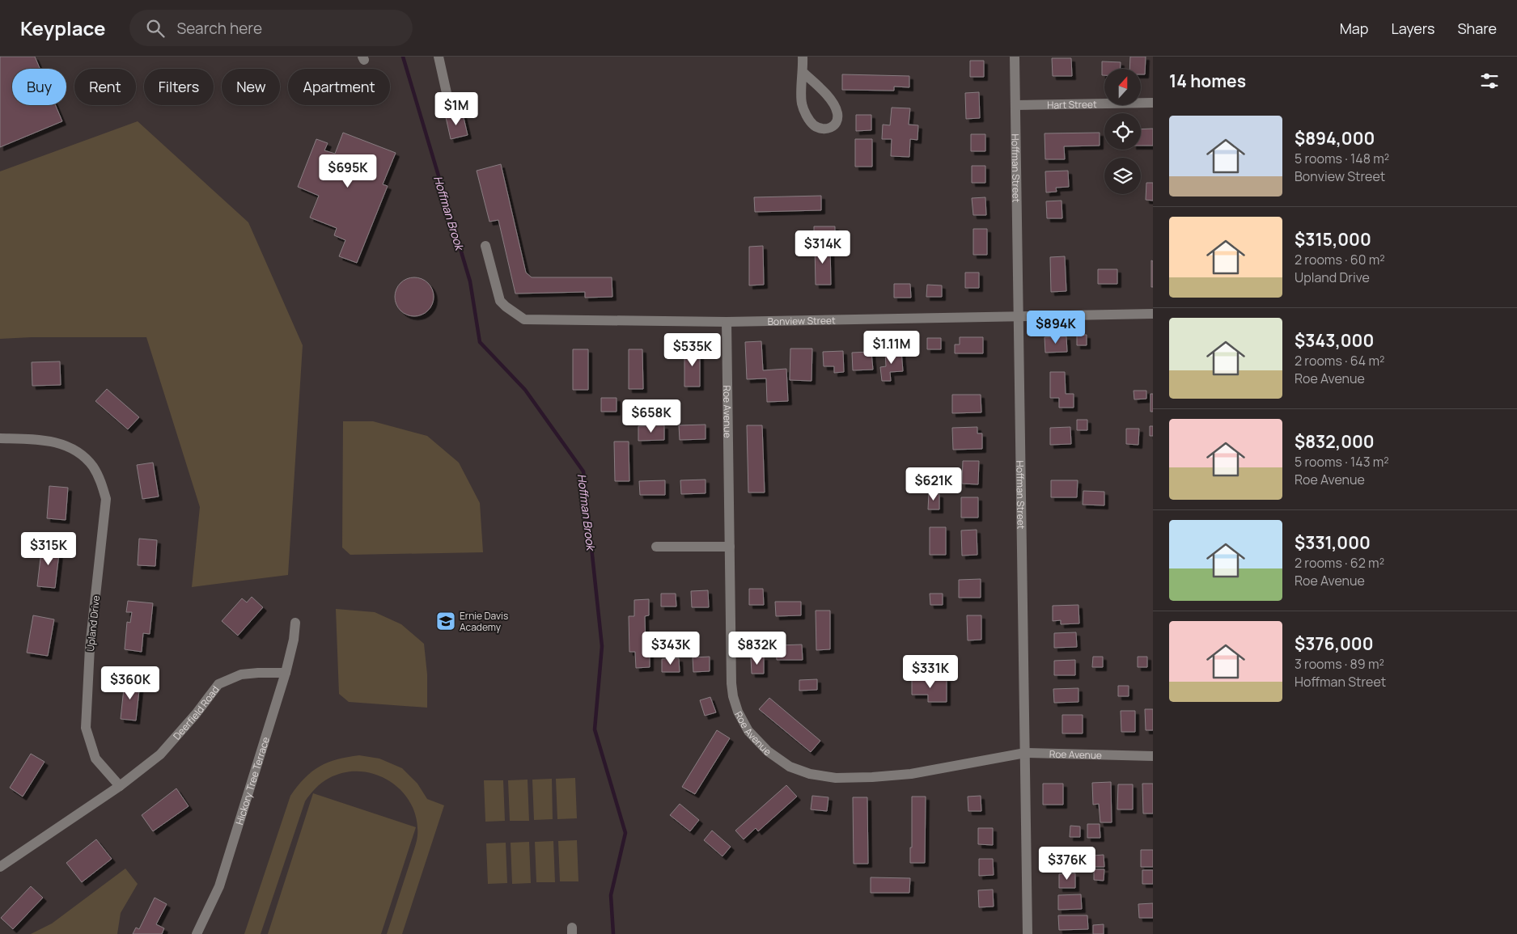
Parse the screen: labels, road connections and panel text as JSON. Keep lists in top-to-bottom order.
{
  "streets": {
    "street": [
      "Hart Street",
      "Hoffman Street",
      "Bonview Street",
      "Roe Avenue",
      "Upland Drive",
      "Deerfield Road",
      "Hickory Tree Terrace"
    ]
  },
  "crossings": [
    ["Hart Street", "Hoffman Street"],
    ["Hoffman Street", "Bonview Street"],
    ["Hoffman Street", "Roe Avenue"],
    ["Bonview Street", "Roe Avenue"],
    ["Upland Drive", "Deerfield Road"],
    ["Deerfield Road", "Hickory Tree Terrace"]
  ],
  "water": ["Hoffman Brook"],
  "places": {
    "school or university": ["Ernie Davis Academy"]
  },
  "north": "top",
  "page": {
    "header": "Keyplace",
    "search": "Search here",
    "nav": ["Map", "Layers", "Share"],
    "heading": "14 homes",
    "chip": [
      "Buy",
      "Rent",
      "Filters",
      "New",
      "Apartment"
    ],
    "price": [
      "$1M",
      "$695K",
      "$314K",
      "$894K",
      "$1.11M",
      "$535K",
      "$658K",
      "$621K",
      "$315K",
      "$343K",
      "$832K",
      "$331K",
      "$360K",
      "$376K"
    ],
    "list": [
      {
        "name": "$894,000",
        "note": "5 rooms · 148 m² · Bonview Street"
      },
      {
        "name": "$315,000",
        "note": "2 rooms · 60 m² · Upland Drive"
      },
      {
        "name": "$343,000",
        "note": "2 rooms · 64 m² · Roe Avenue"
      },
      {
        "name": "$832,000",
        "note": "5 rooms · 143 m² · Roe Avenue"
      },
      {
        "name": "$331,000",
        "note": "2 rooms · 62 m² · Roe Avenue"
      },
      {
        "name": "$376,000",
        "note": "3 rooms · 89 m² · Hoffman Street"
      }
    ]
  }
}
